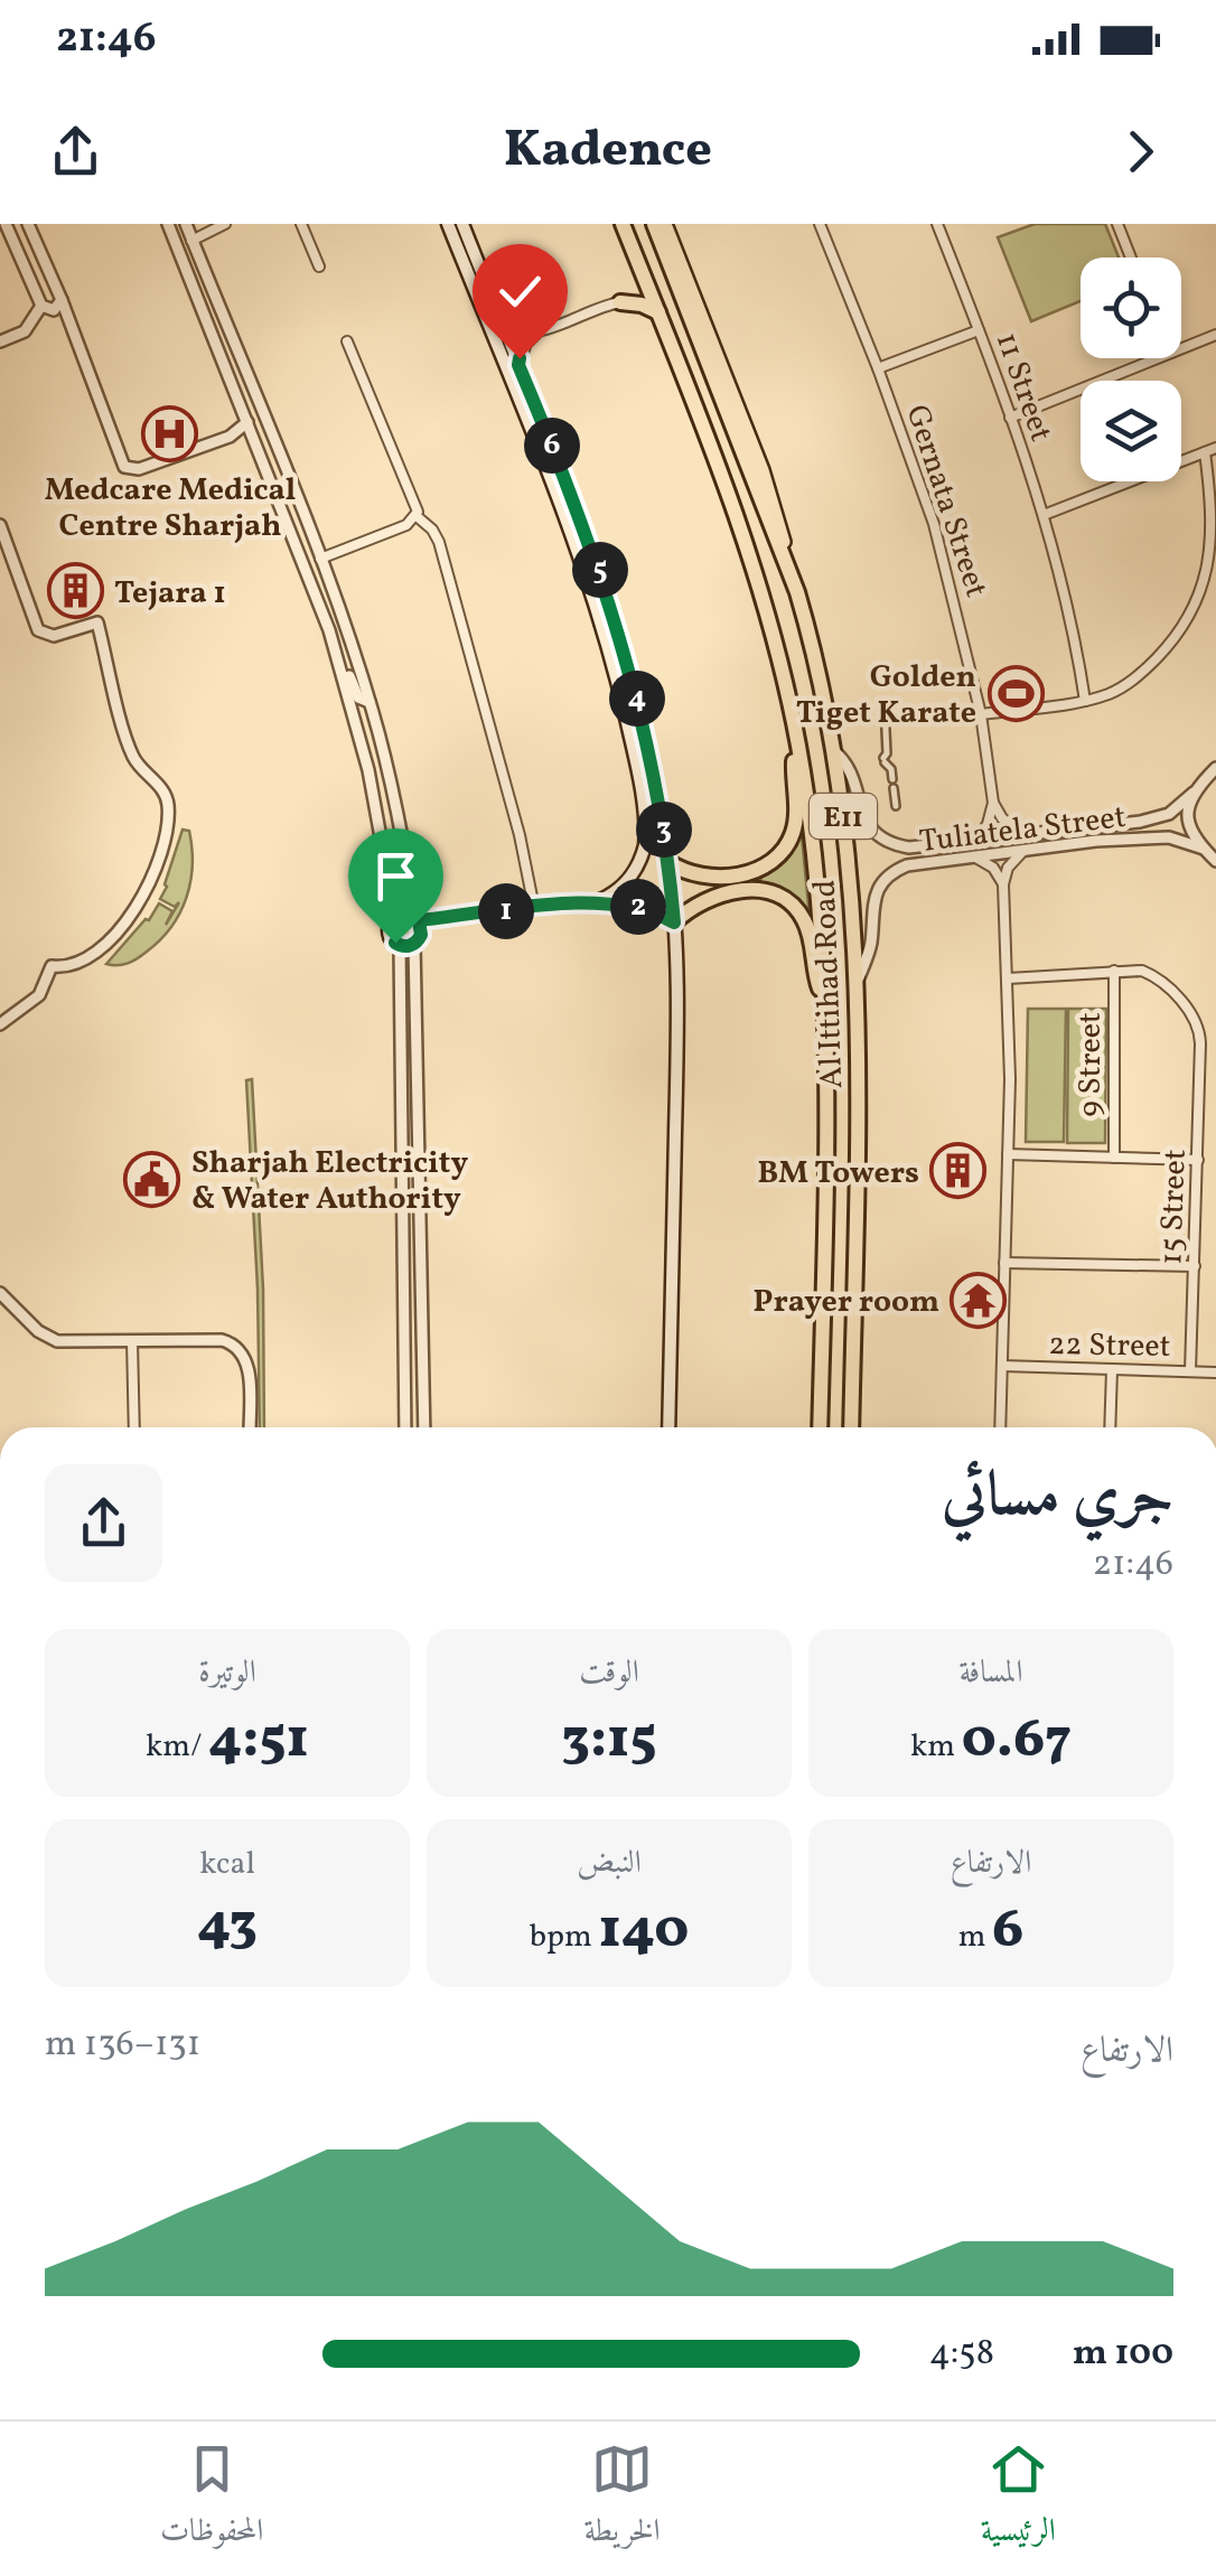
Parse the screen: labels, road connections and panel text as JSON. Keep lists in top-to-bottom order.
{
  "streets": {
    "highway": ["E11", "Al Ittihad Road"],
    "street": [
      "11 Street",
      "Gernata Street",
      "Tuliatela Street",
      "9 Street",
      "15 Street",
      "22 Street"
    ]
  },
  "crossings": [
    ["Tuliatela Street", "Al Ittihad Road"],
    ["9 Street", "15 Street"],
    ["15 Street", "22 Street"]
  ],
  "places": {
    "hospital": ["Medcare Medical Centre Sharjah"],
    "building": ["Tejara 1", "BM Towers"],
    "sports": ["Golden Tiget Karate"],
    "public building": ["Sharjah Electricity & Water Authority"],
    "temple": ["Prayer room"]
  },
  "page": {
    "status": "21:46",
    "header": "Kadence",
    "pins": [
      "6",
      "5",
      "4",
      "3",
      "2",
      "1"
    ],
    "heading": ["جري مسائي", "21:46"],
    "stats": [
      ["المسافة", "0.67 km"],
      ["الوقت", "3:15"],
      ["الوتيرة", "4:51 /km"],
      ["الارتفاع", "6 m"],
      ["النبض", "140 bpm"],
      ["kcal", "43"]
    ],
    "chart": ["الارتفاع", "131–136 m"],
    "list": [
      {
        "name": "100 m",
        "note": "4:58"
      }
    ],
    "tabs": ["الرئيسية", "الخريطة", "المحفوظات"]
  }
}
